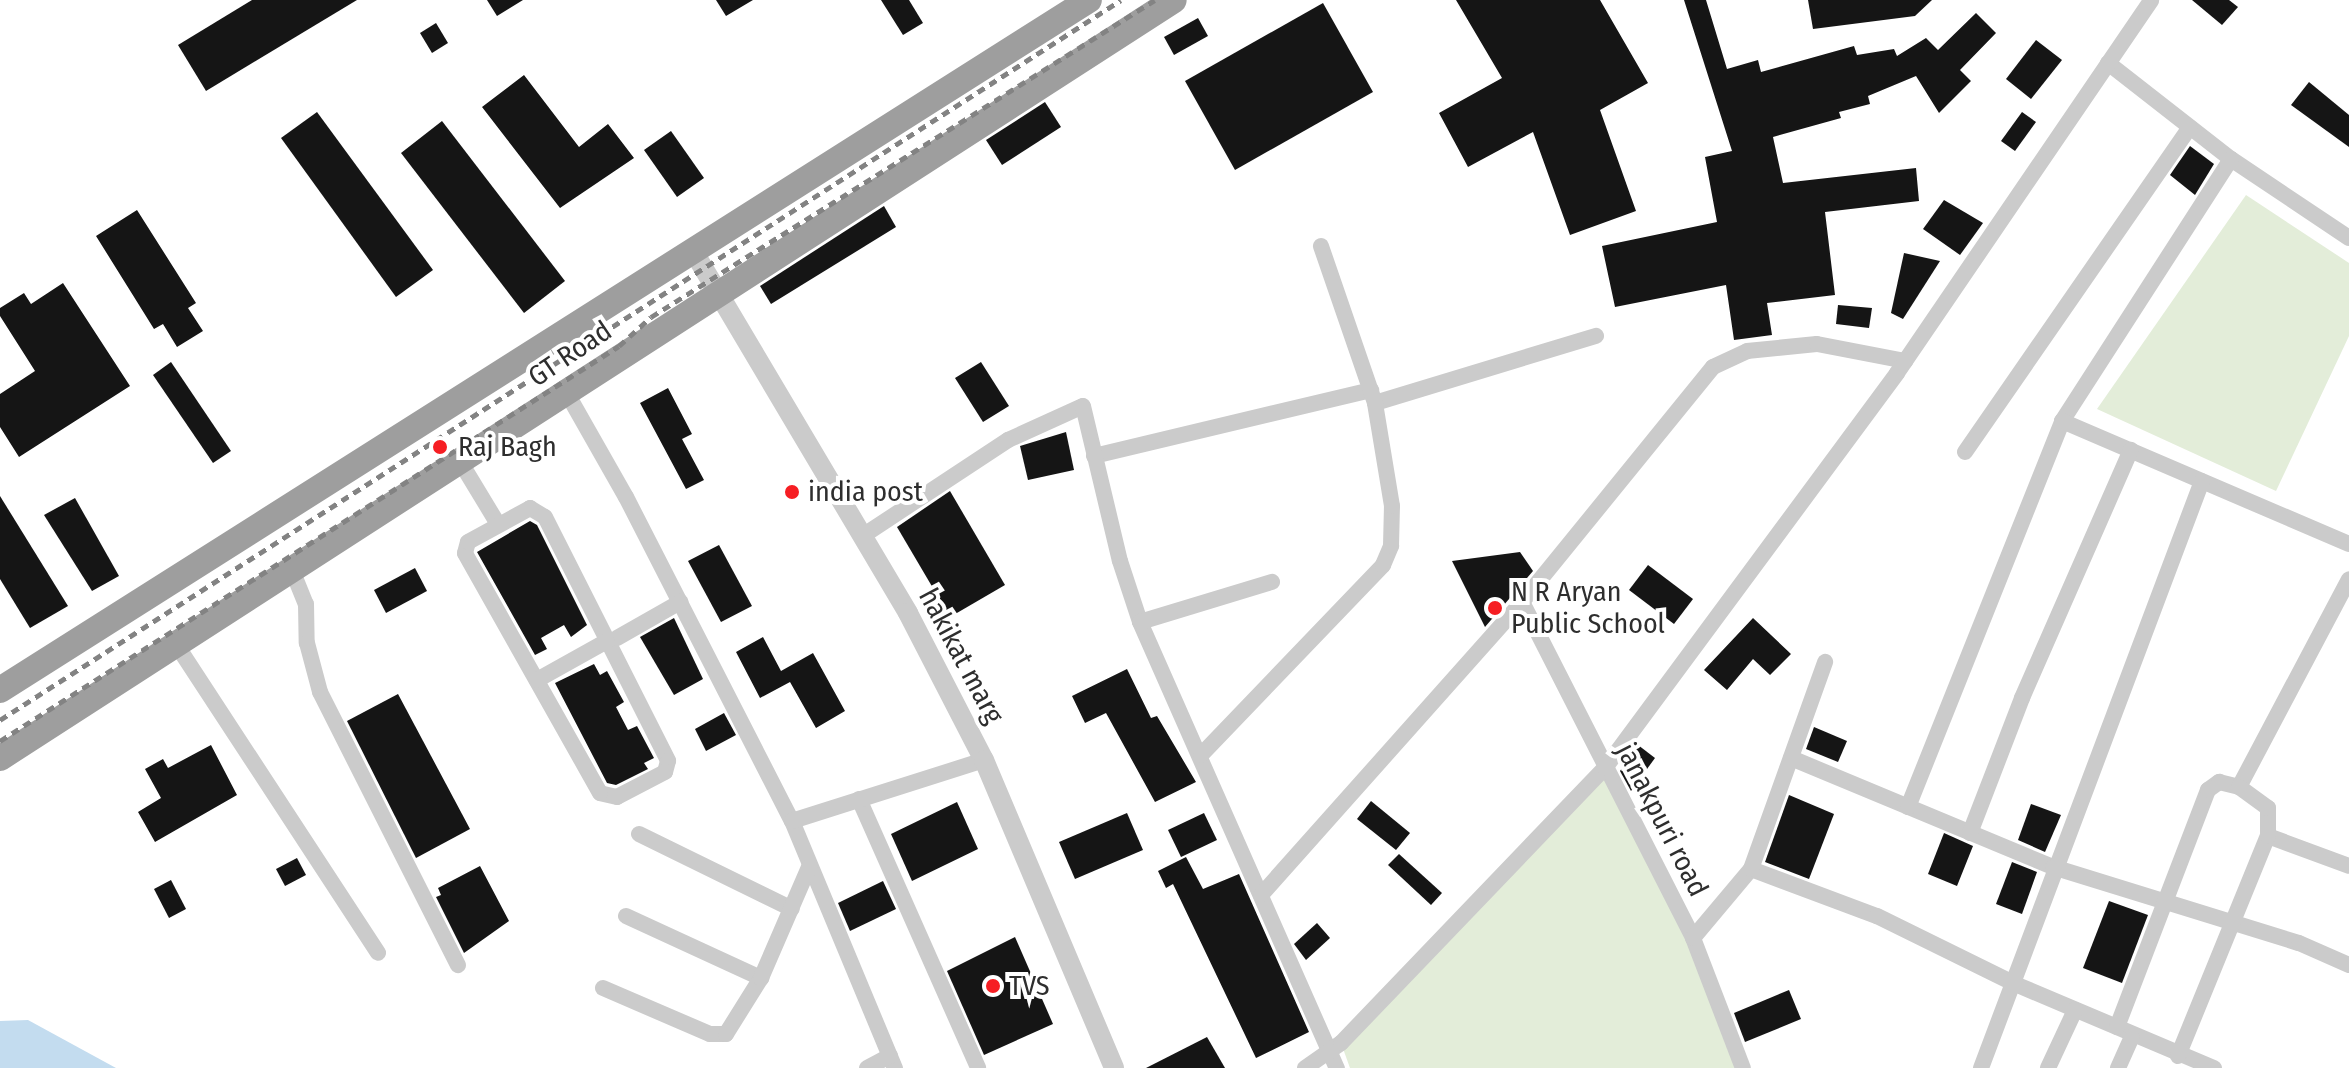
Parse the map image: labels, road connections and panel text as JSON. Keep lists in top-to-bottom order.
{
  "streets": {
    "highway": ["GT Road"],
    "street": ["hakikat marg", "janakpuri road"]
  },
  "crossings": [
    ["GT Road", "hakikat marg"]
  ],
  "places": [
    "Raj Bagh",
    "india post",
    "N R Aryan Public School",
    "TVS"
  ]
}
